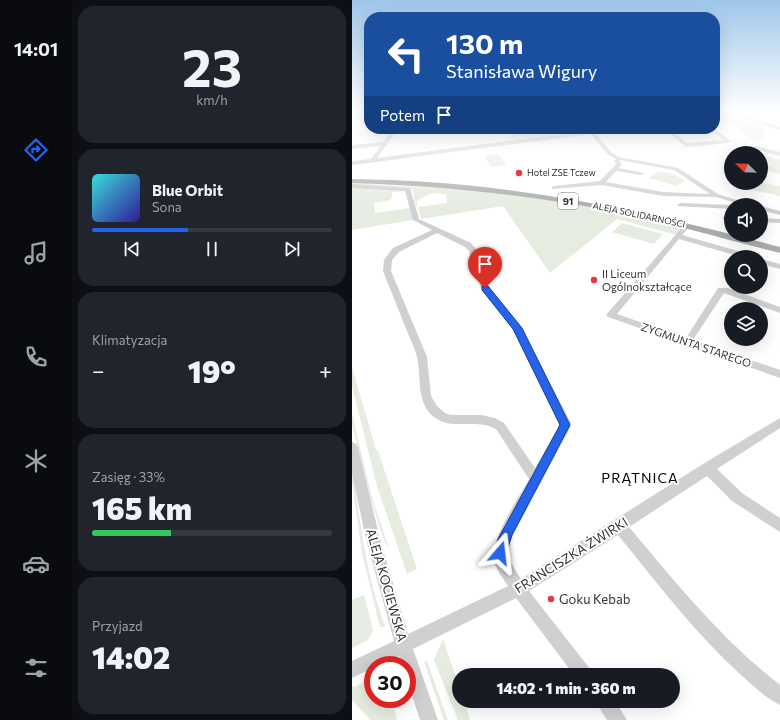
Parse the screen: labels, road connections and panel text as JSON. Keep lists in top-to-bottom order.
{
  "streets": {
    "main road": ["91", "ALEJA SOLIDARNOŚCI"],
    "street": ["ZYGMUNTA STAREGO", "FRANCISZKA ŻWIRKI", "ALEJA KOCIEWSKA"]
  },
  "crossings": [
    ["FRANCISZKA ŻWIRKI", "ALEJA KOCIEWSKA"]
  ],
  "districts": ["PRĄTNICA"],
  "places": ["Hotel ZSE Tczew", "II Liceum Ogólnokształcące", "Goku Kebab"],
  "north": "top left",
  "page": {
    "tabs": "14:01",
    "tile": [
      ["23", "km/h"],
      "Klimatyzacja",
      ["Zasięg · 33%", "165 km"],
      ["Przyjazd", "14:02"]
    ],
    "turn": ["130 m", "Stanisława Wigury"],
    "then": "Potem",
    "song": ["Blue Orbit", "Sona"],
    "heat": ["−", "19°", "+"],
    "limit": "30",
    "trip": "14:02 · 1 min · 360 m"
  }
}
